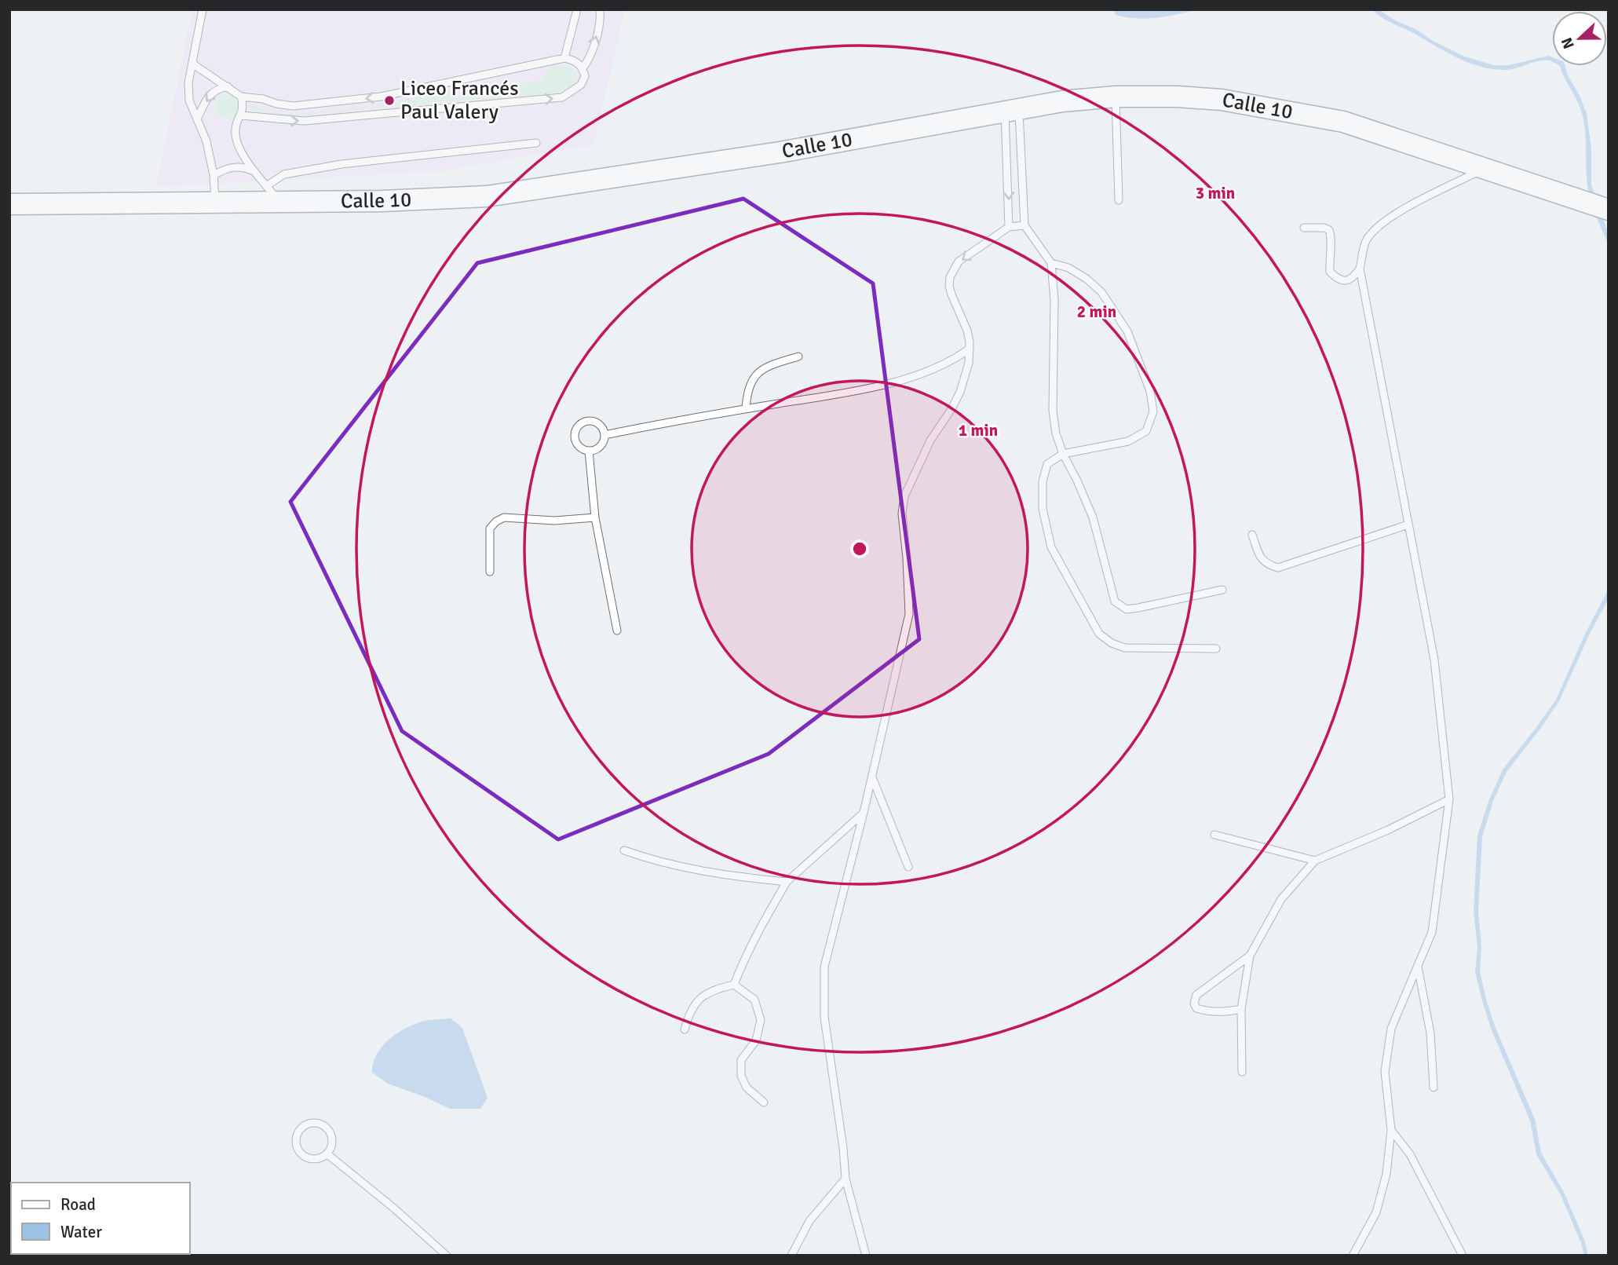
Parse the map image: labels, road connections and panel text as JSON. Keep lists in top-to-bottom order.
{
  "streets": {
    "main road": ["Calle 10"]
  },
  "places": ["Liceo Francés Paul Valery"],
  "legend": ["Road", "Water"],
  "north": "left",
  "rings": ["3 min", "2 min", "1 min"]
}
